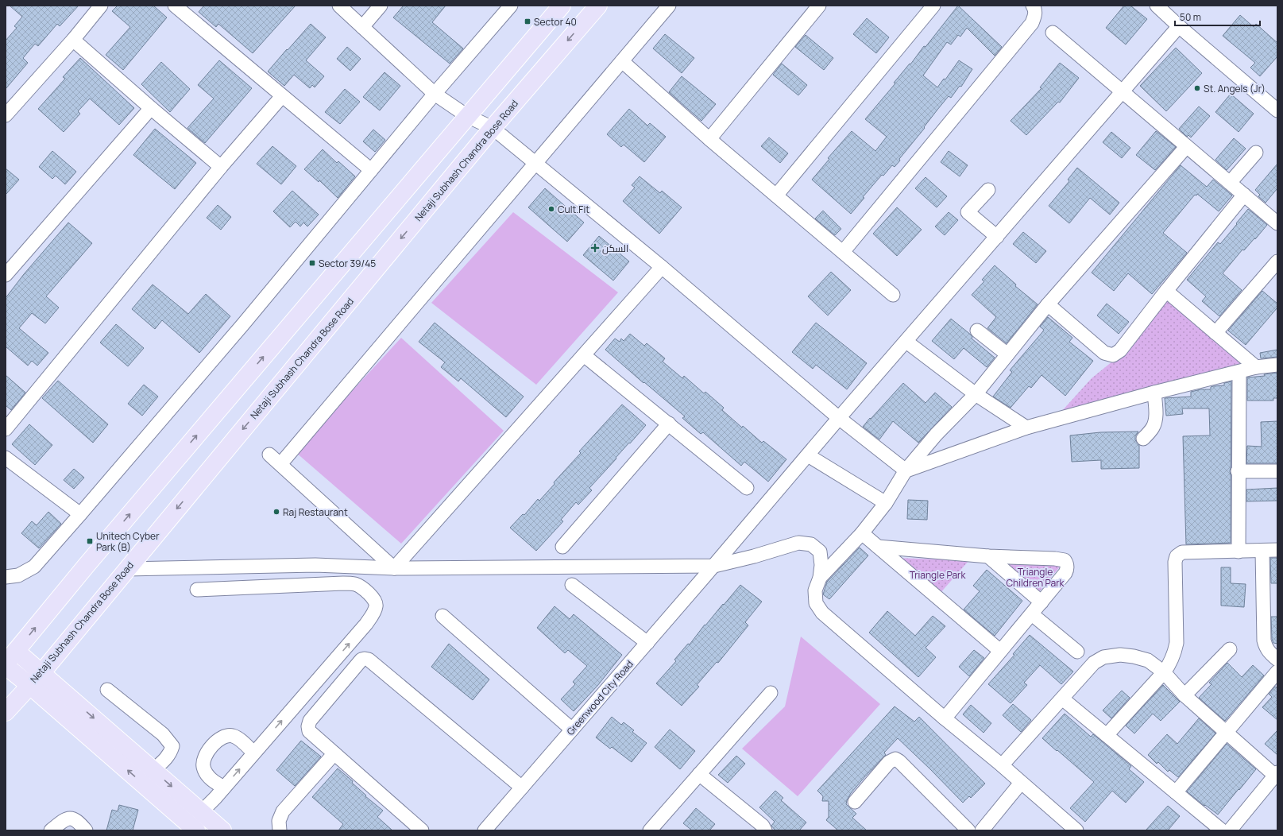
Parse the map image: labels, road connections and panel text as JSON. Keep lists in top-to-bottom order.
{
  "streets": {
    "main road": ["Netaji Subhash Chandra Bose Road"],
    "street": ["Greenwood City Road"]
  },
  "parks": ["Triangle Children Park", "Triangle Park"],
  "places": {
    "transit": ["Sector 40", "Sector 39/45", "Unitech Cyber Park (B)"],
    "other": ["St. Angels (Jr)", "Cult.Fit", "Raj Restaurant"],
    "health": ["السكن"]
  },
  "scale_bar": "50 m"
}
